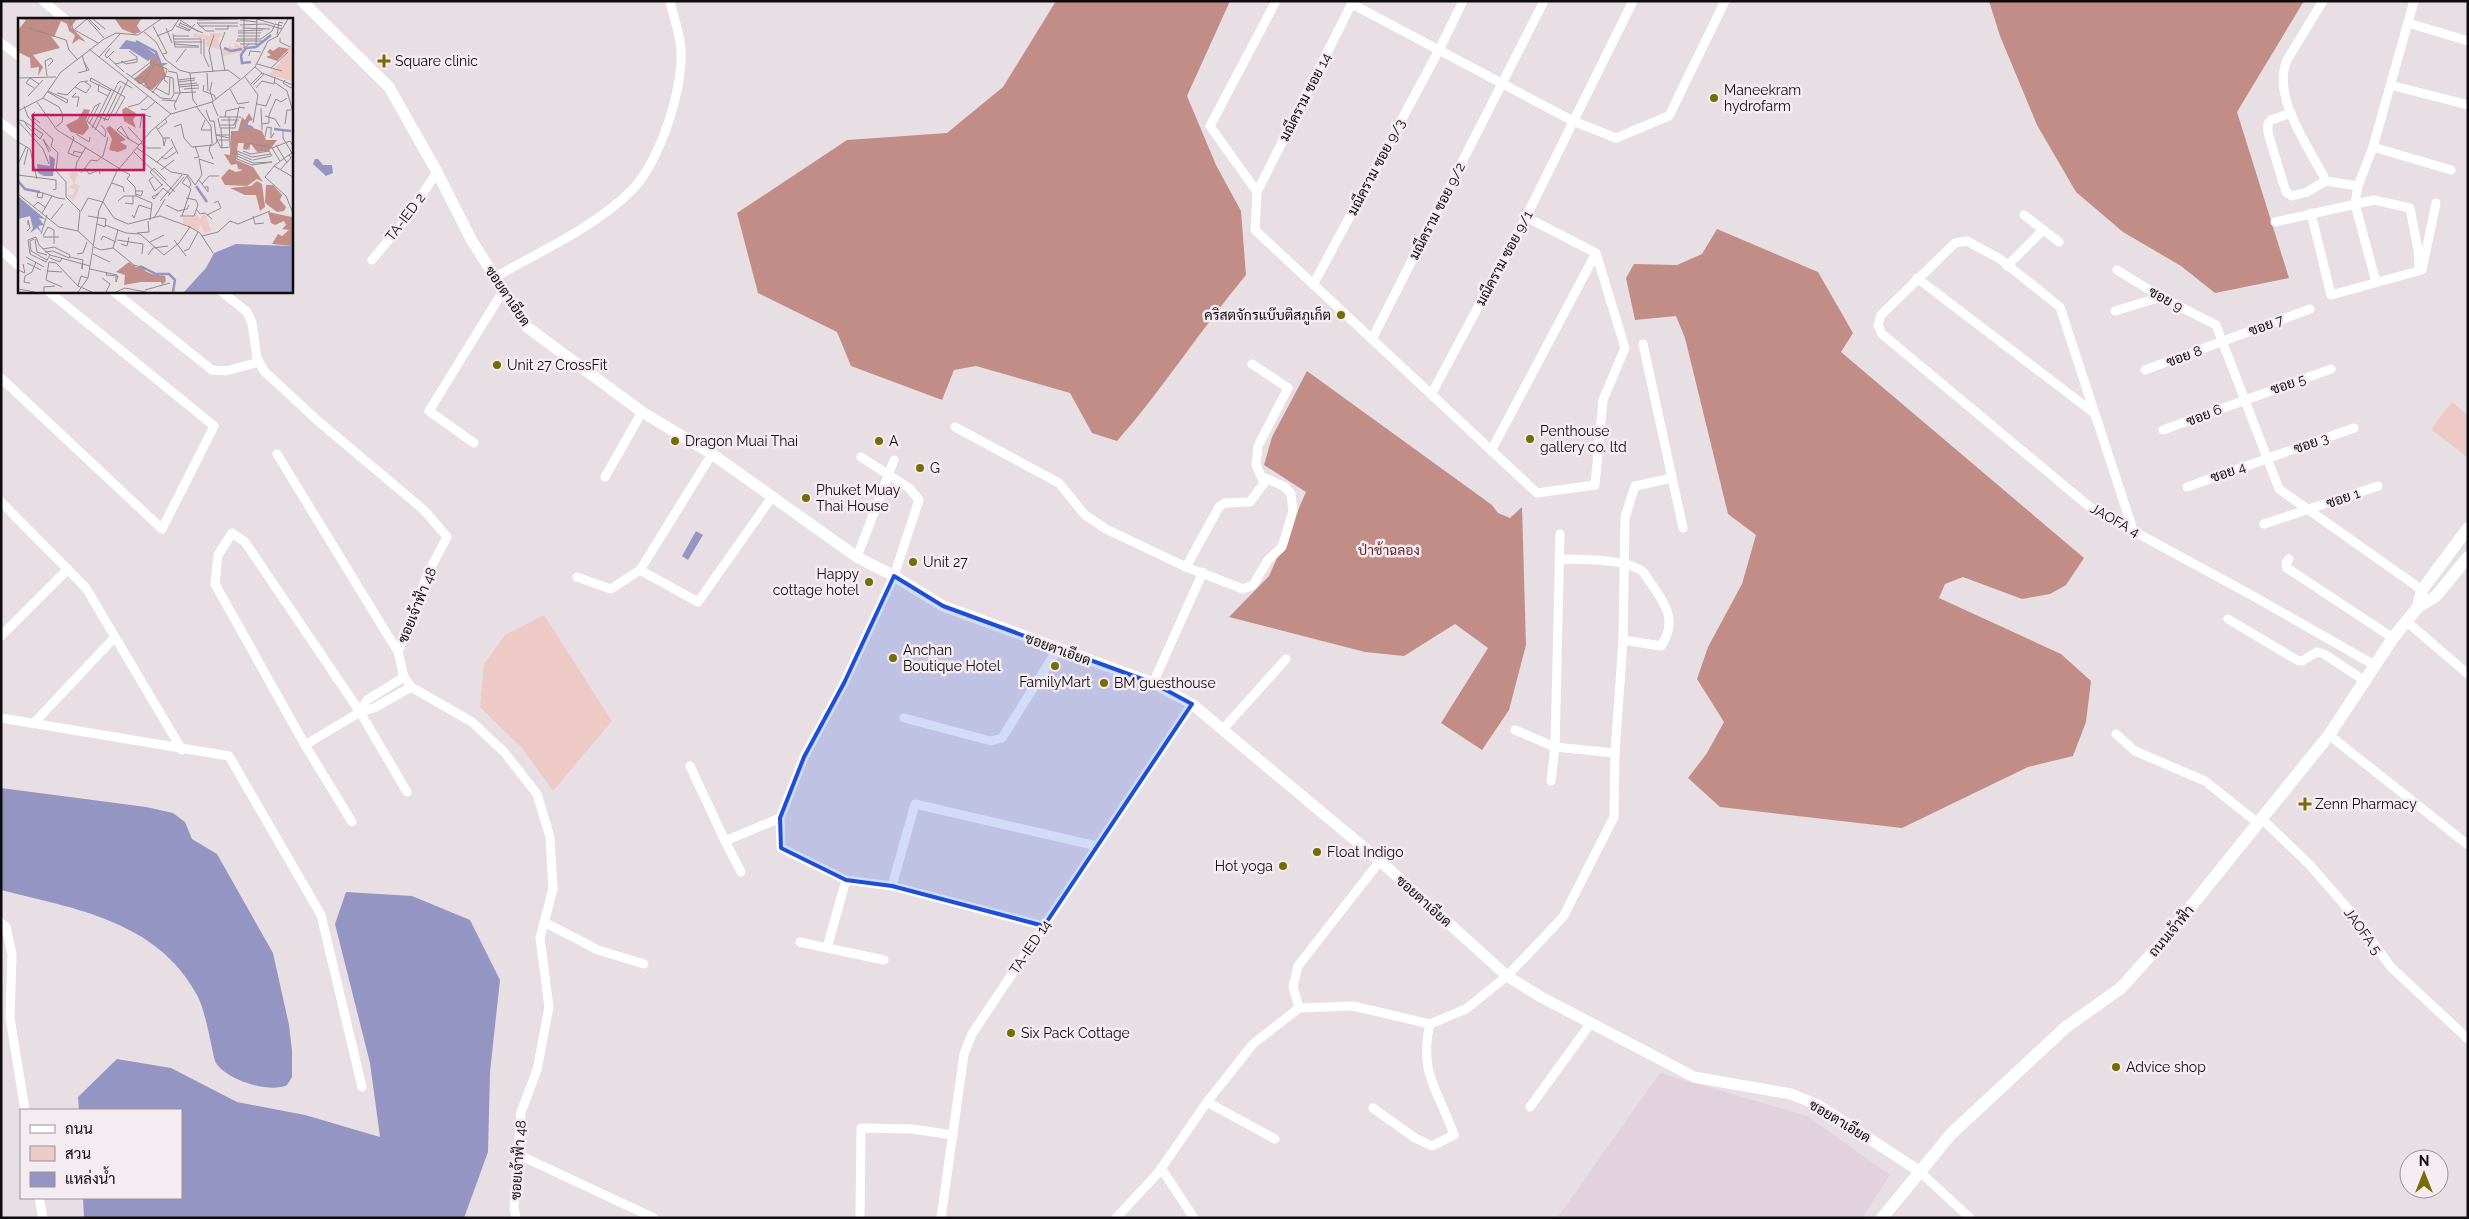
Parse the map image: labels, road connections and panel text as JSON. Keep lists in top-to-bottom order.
{
  "streets": {
    "main road": ["ถนนเจ้าฟ้า"],
    "street": [
      "มณีคราม ซอย 14",
      "มณีคราม ซอย 9/3",
      "มณีคราม ซอย 9/2",
      "TA-IED 2",
      "มณีคราม ซอย 9/1",
      "ซอยตาเอียด",
      "ซอย 9",
      "ซอย 7",
      "ซอย 8",
      "ซอย 5",
      "ซอย 6",
      "ซอย 3",
      "ซอย 4",
      "ซอย 1",
      "JAOFA 4",
      "ซอยเจ้าฟ้า 48",
      "JAOFA 5",
      "TA-IED 14"
    ]
  },
  "crossings": [
    ["TA-IED 2", "ซอยตาเอียด"],
    ["ซอยตาเอียด", "ถนนเจ้าฟ้า"],
    ["ซอยตาเอียด", "TA-IED 14"],
    ["ซอย 9", "ซอย 7"],
    ["ซอย 9", "ซอย 8"],
    ["ซอย 7", "ซอย 8"],
    ["ซอย 5", "ซอย 6"],
    ["ซอย 3", "ซอย 4"],
    ["JAOFA 4", "ถนนเจ้าฟ้า"],
    ["ถนนเจ้าฟ้า", "JAOFA 5"]
  ],
  "parks": ["ป่าช้าฉลอง"],
  "places": {
    "health": ["Square clinic", "Zenn Pharmacy"],
    "other": [
      "Maneekram hydrofarm",
      "คริสตจักรแบ๊บติสภูเก็ต",
      "Unit 27 CrossFit",
      "Penthouse gallery co. ltd",
      "Dragon Muai Thai",
      "A",
      "G",
      "Phuket Muay Thai House",
      "Unit 27",
      "Happy cottage hotel",
      "Anchan Boutique Hotel",
      "FamilyMart",
      "BM guesthouse",
      "Float Indigo",
      "Hot yoga",
      "Six Pack Cottage",
      "Advice shop"
    ]
  },
  "legend": ["ถนน", "สวน", "แหล่งน้ำ"],
  "north": "top"
}
